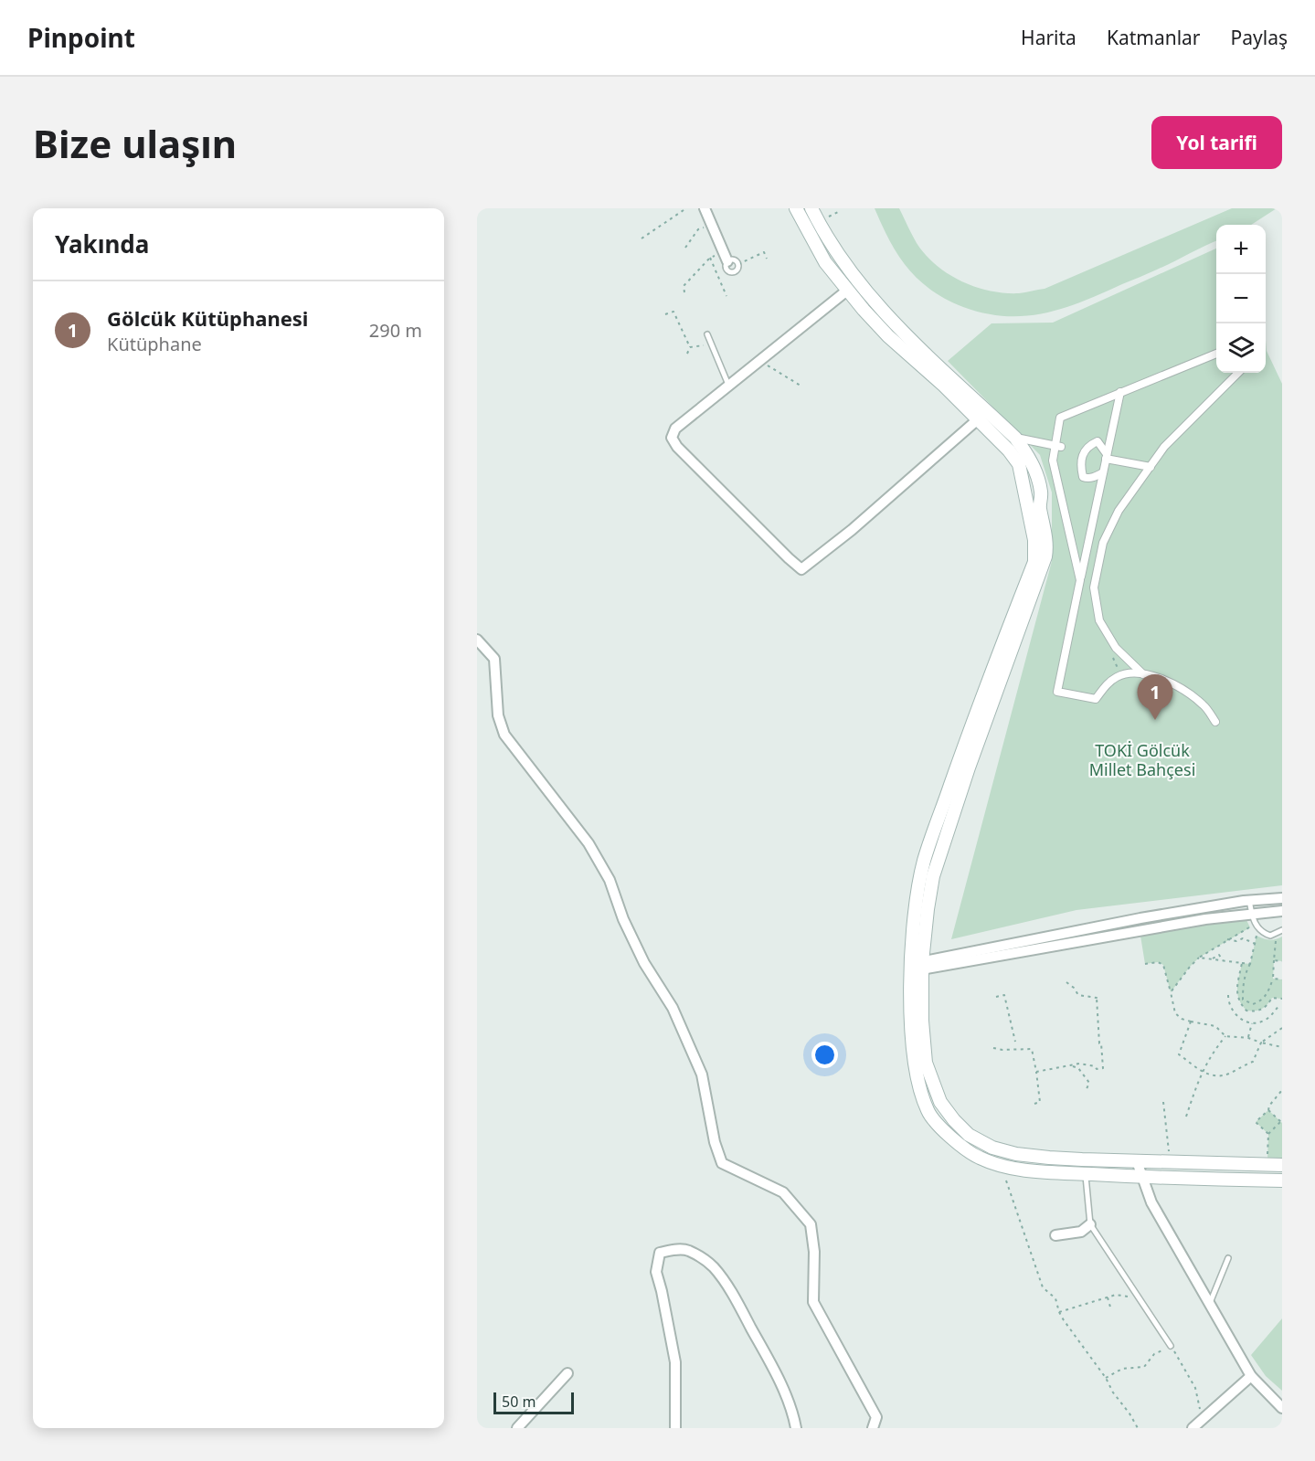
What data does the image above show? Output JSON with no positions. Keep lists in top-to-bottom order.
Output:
{
  "parks": ["TOKİ Gölcük Millet Bahçesi"],
  "scale_bar": "50 m",
  "page": {
    "header": "Pinpoint",
    "nav": ["Harita", "Katmanlar", "Paylaş"],
    "buttons": "Yol tarifi",
    "title": "Bize ulaşın",
    "heading": "Yakında",
    "map_buttons": ["+", "−"],
    "list": [
      {
        "mark": "1",
        "name": "Gölcük Kütüphanesi",
        "note": "Kütüphane",
        "value": "290 m"
      }
    ],
    "pins": "1",
    "scale": "50 m"
  }
}
